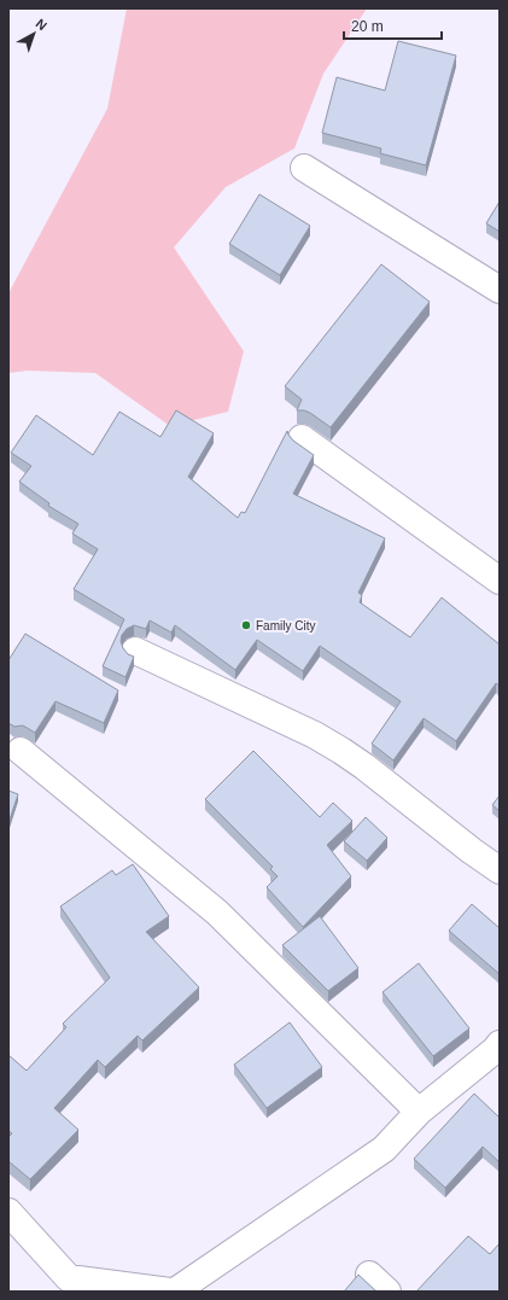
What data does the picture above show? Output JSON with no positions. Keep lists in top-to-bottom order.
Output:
{
  "places": ["Family City"],
  "scale_bar": "20 m",
  "north": "top right"
}
